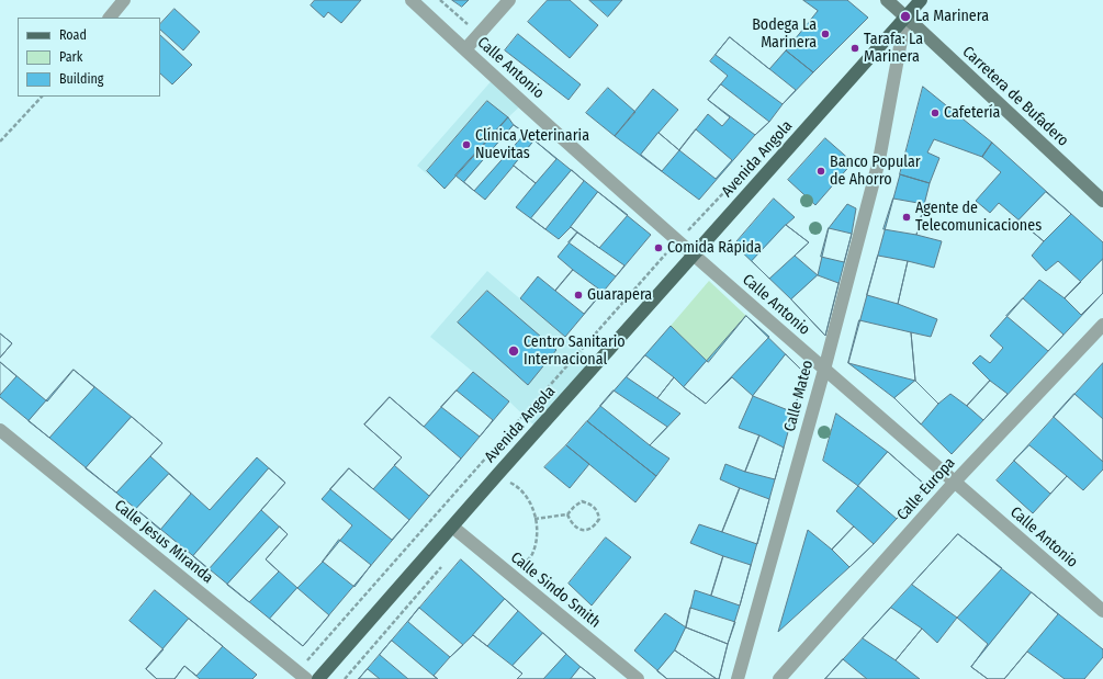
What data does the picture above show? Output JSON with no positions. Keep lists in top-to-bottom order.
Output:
{
  "streets": {
    "main road": ["Carretera de Bufadero", "Avenida Angola"],
    "street": [
      "Calle Antonio",
      "Calle Mateo",
      "Calle Europa",
      "Calle Jesus Miranda",
      "Calle Sindo Smith"
    ]
  },
  "crossings": [
    ["Calle Antonio", "Avenida Angola"],
    ["Calle Antonio", "Calle Mateo"],
    ["Calle Antonio", "Calle Europa"],
    ["Carretera de Bufadero", "Avenida Angola"],
    ["Carretera de Bufadero", "Calle Mateo"],
    ["Avenida Angola", "Calle Mateo"],
    ["Avenida Angola", "Calle Sindo Smith"]
  ],
  "places": [
    "La Marinera",
    "Bodega La Marinera",
    "Tarafa: La Marinera",
    "Cafetería",
    "Clínica Veterinaria Nuevitas",
    "Banco Popular de Ahorro",
    "Agente de Telecomunicaciones",
    "Comida Rápida",
    "Guarapera",
    "Centro Sanitario Internacional"
  ],
  "legend": ["Road", "Park", "Building"]
}
